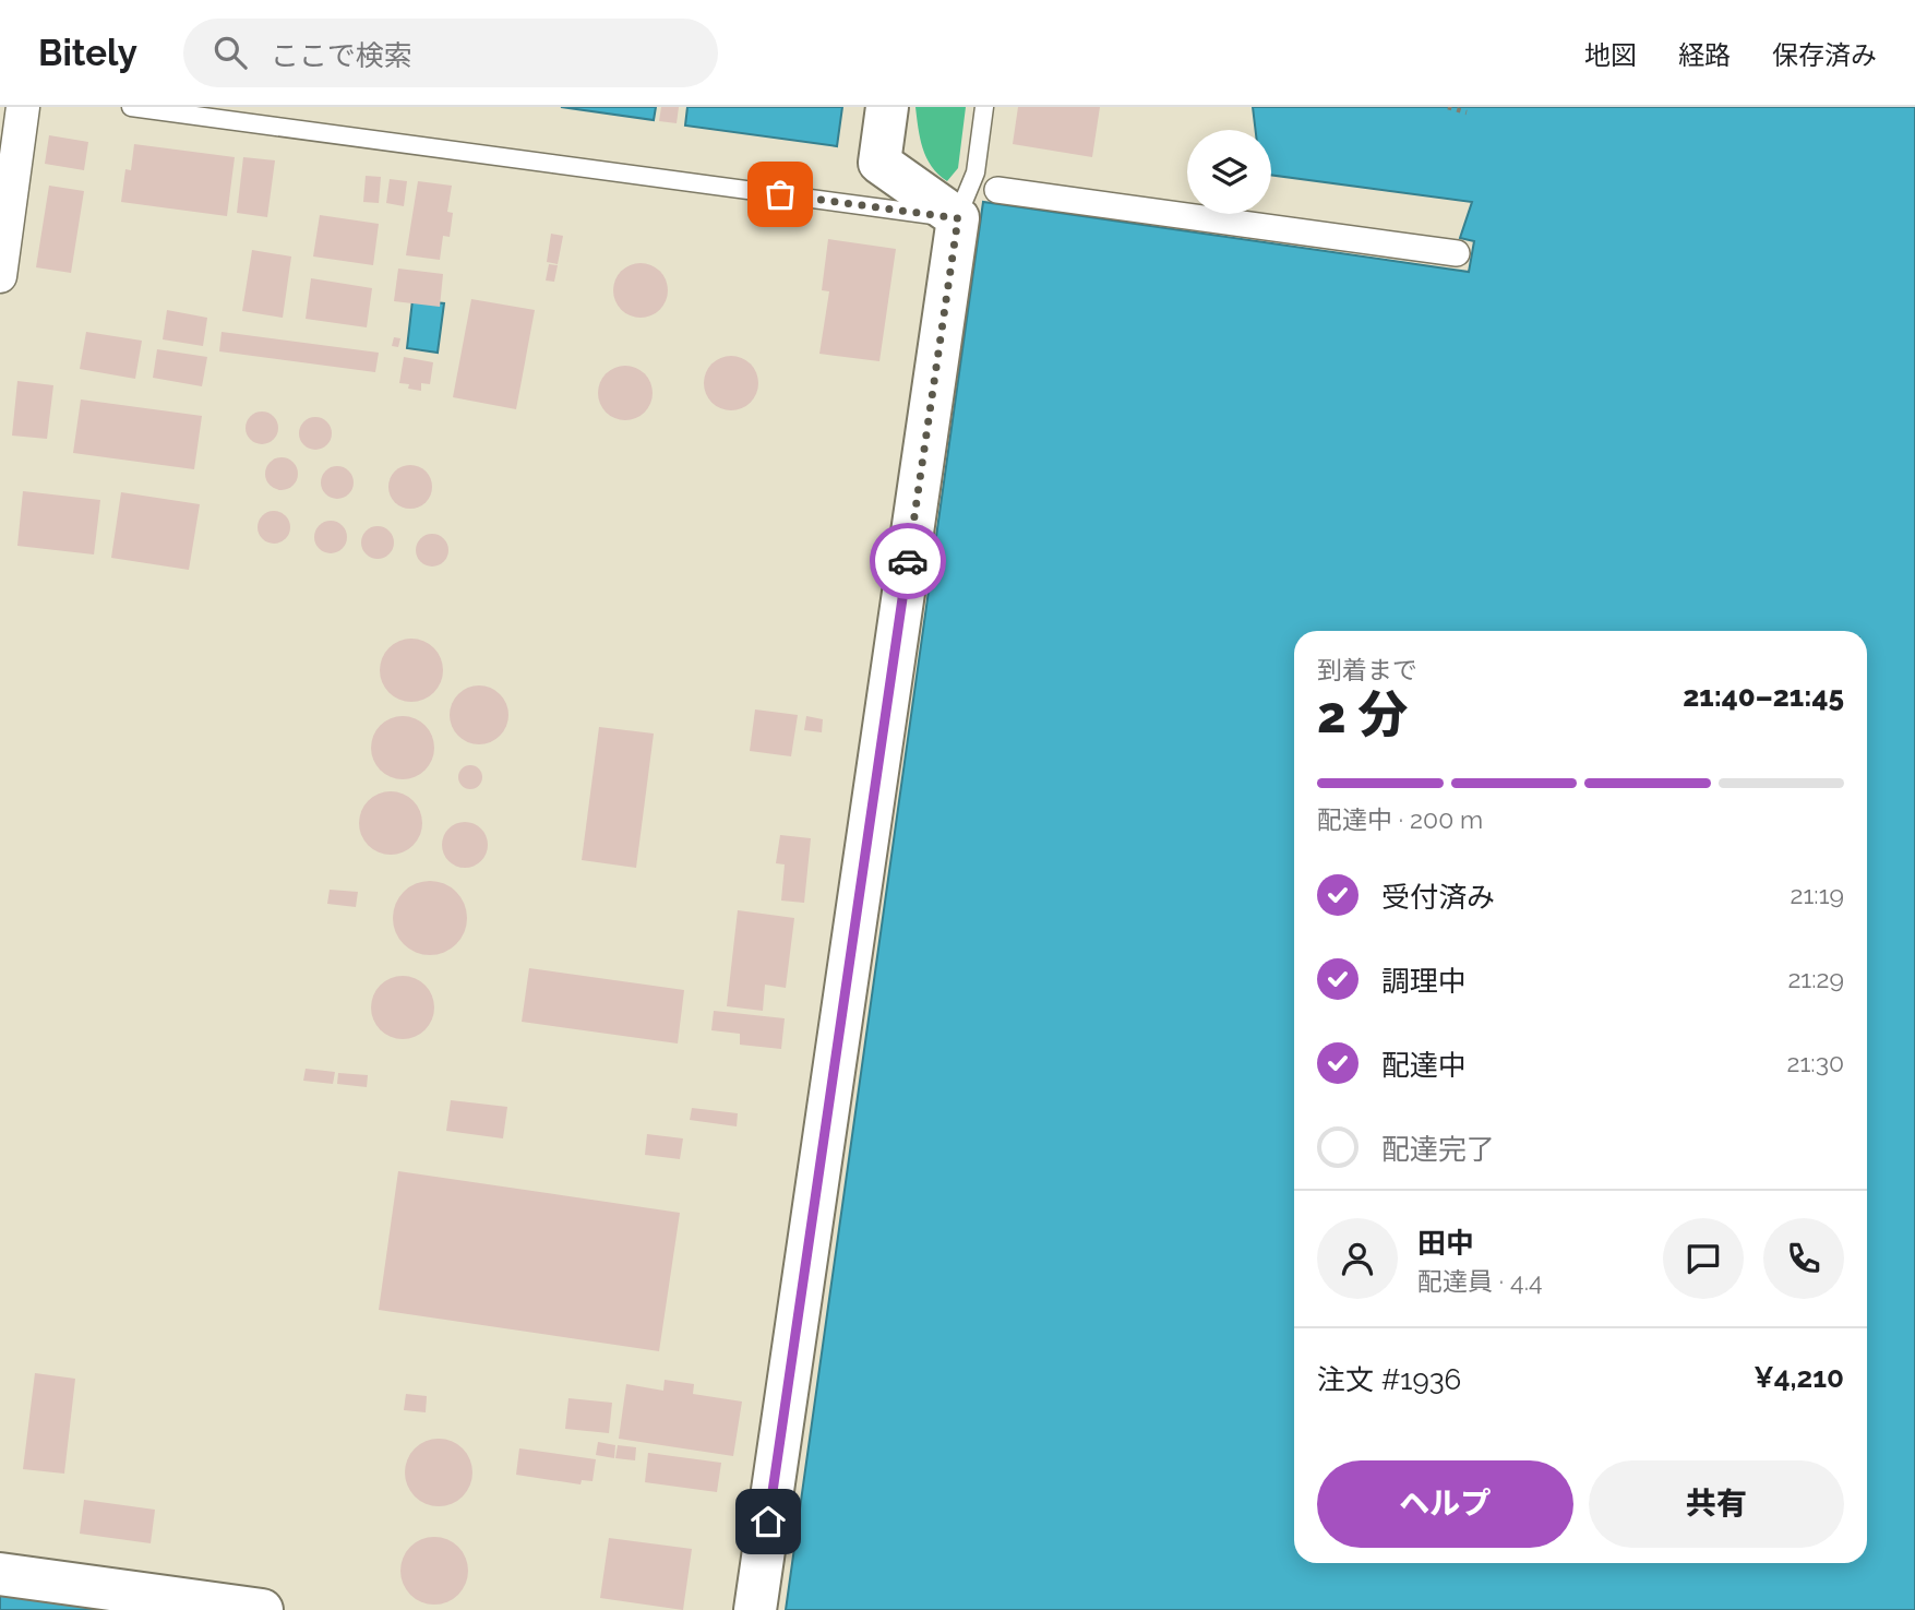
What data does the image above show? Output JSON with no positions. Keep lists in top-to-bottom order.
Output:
{
  "page": {
    "header": "Bitely",
    "search": "ここで検索",
    "nav": ["地図", "経路", "保存済み"],
    "heading": ["2 分", "到着まで", "21:40–21:45"],
    "panel": [
      "田中",
      "配達員 · 4.4",
      "注文 #1936",
      "¥4,210"
    ],
    "bar": "配達中 · 200 m",
    "list": [
      ["受付済み", "21:19"],
      ["調理中", "21:29"],
      ["配達中", "21:30"],
      "配達完了"
    ],
    "buttons": ["ヘルプ", "共有"]
  }
}
